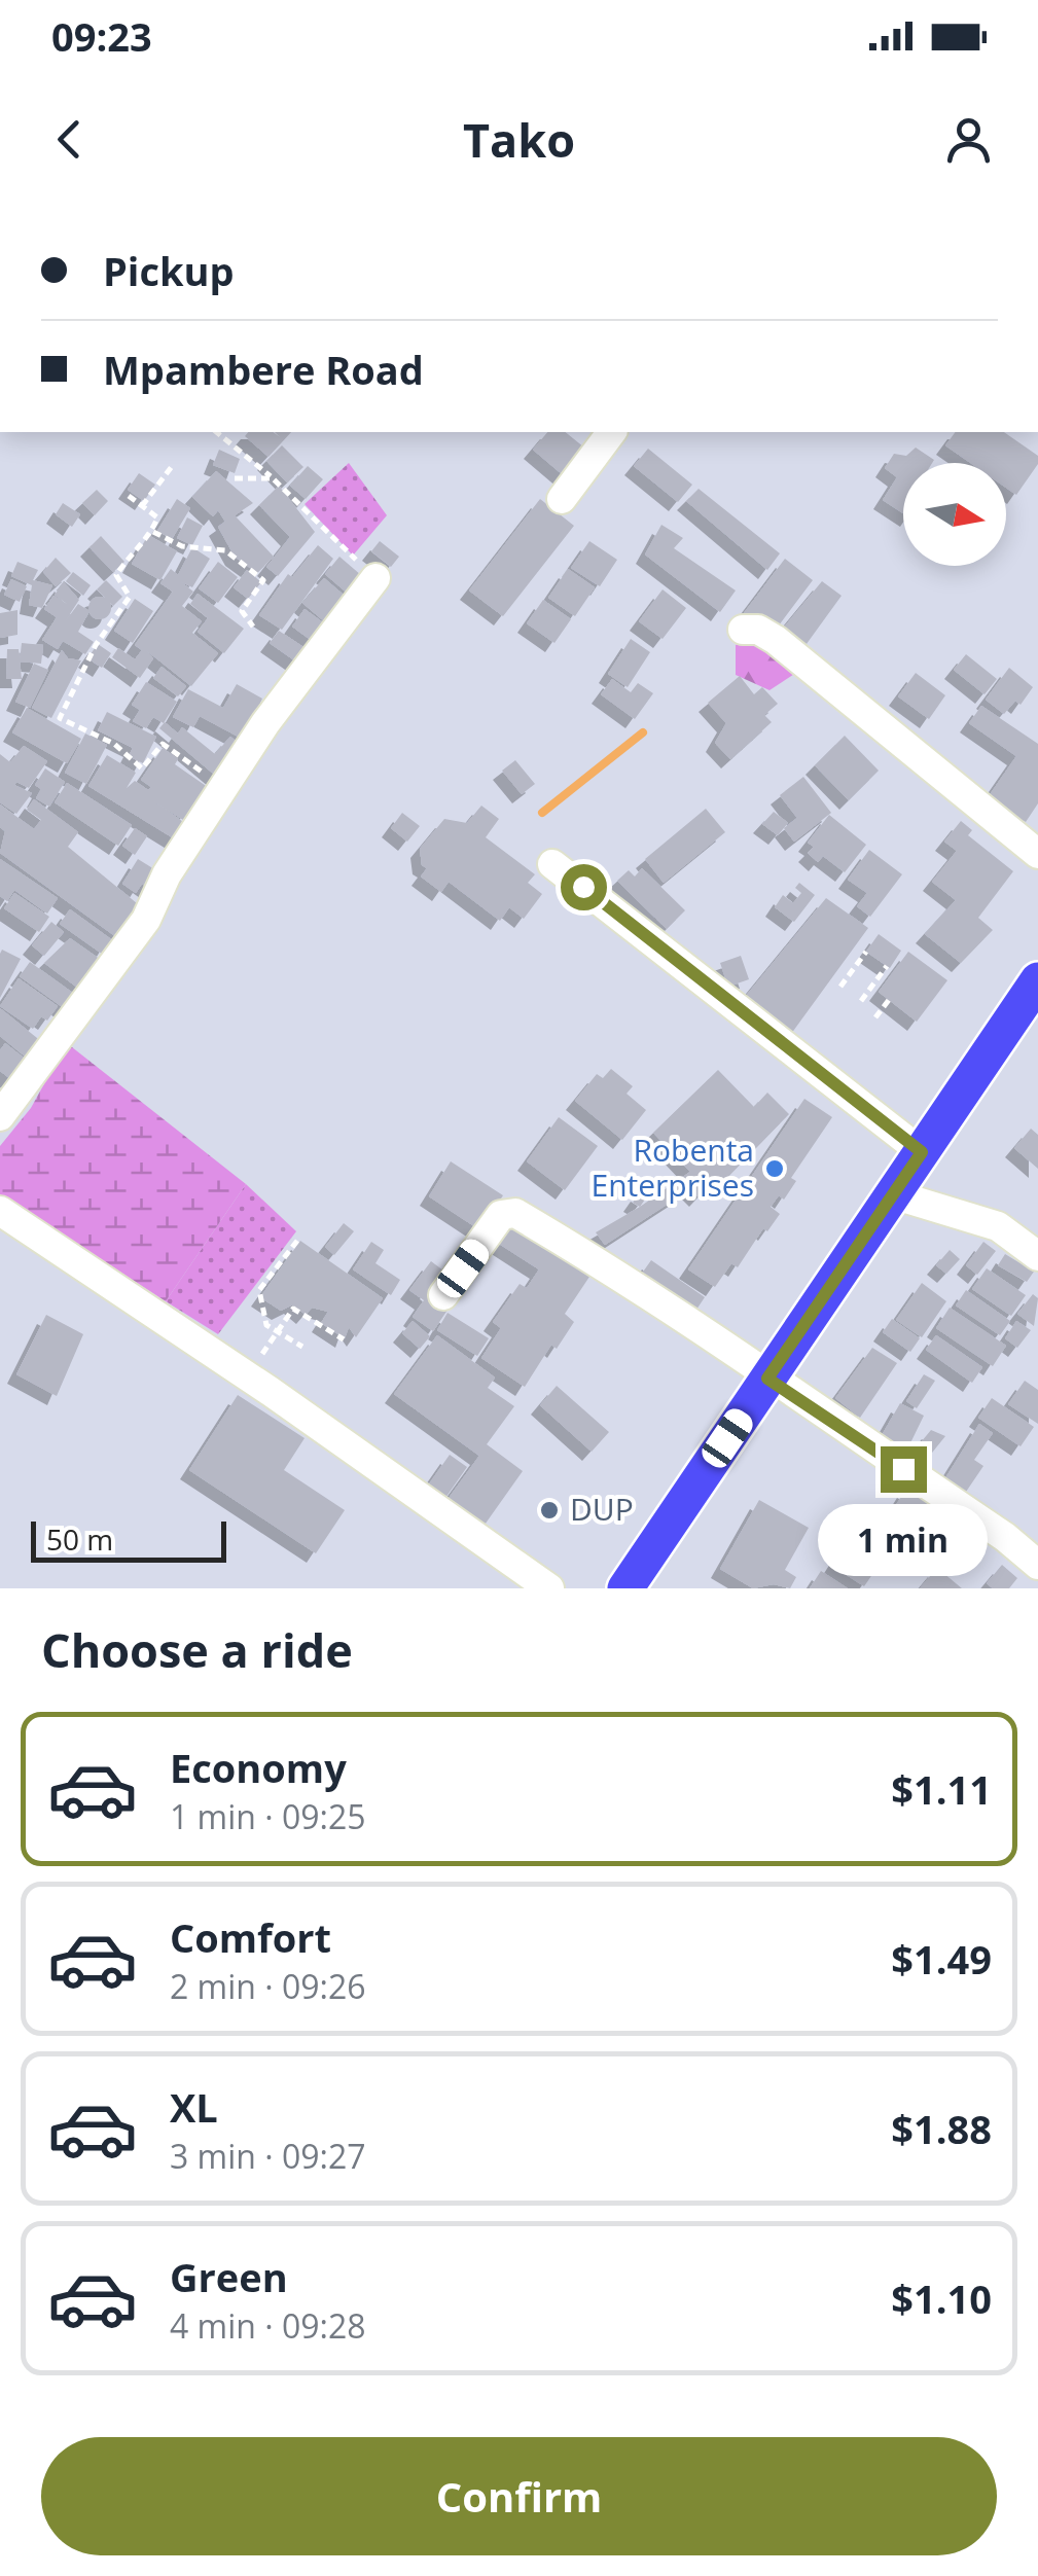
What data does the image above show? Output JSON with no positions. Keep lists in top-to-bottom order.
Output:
{
  "places": ["Robenta Enterprises", "DUP"],
  "scale_bar": "50 m",
  "north": "right",
  "page": {
    "status": "09:23",
    "header": "Tako",
    "banner": ["Pickup", "Mpambere Road"],
    "bubble": "1 min",
    "scale": "50 m",
    "heading": "Choose a ride",
    "list": [
      {
        "name": "Economy",
        "note": "1 min · 09:25",
        "value": "$1.11"
      },
      {
        "name": "Comfort",
        "note": "2 min · 09:26",
        "value": "$1.49"
      },
      {
        "name": "XL",
        "note": "3 min · 09:27",
        "value": "$1.88"
      },
      {
        "name": "Green",
        "note": "4 min · 09:28",
        "value": "$1.10"
      }
    ],
    "buttons": "Confirm"
  }
}
